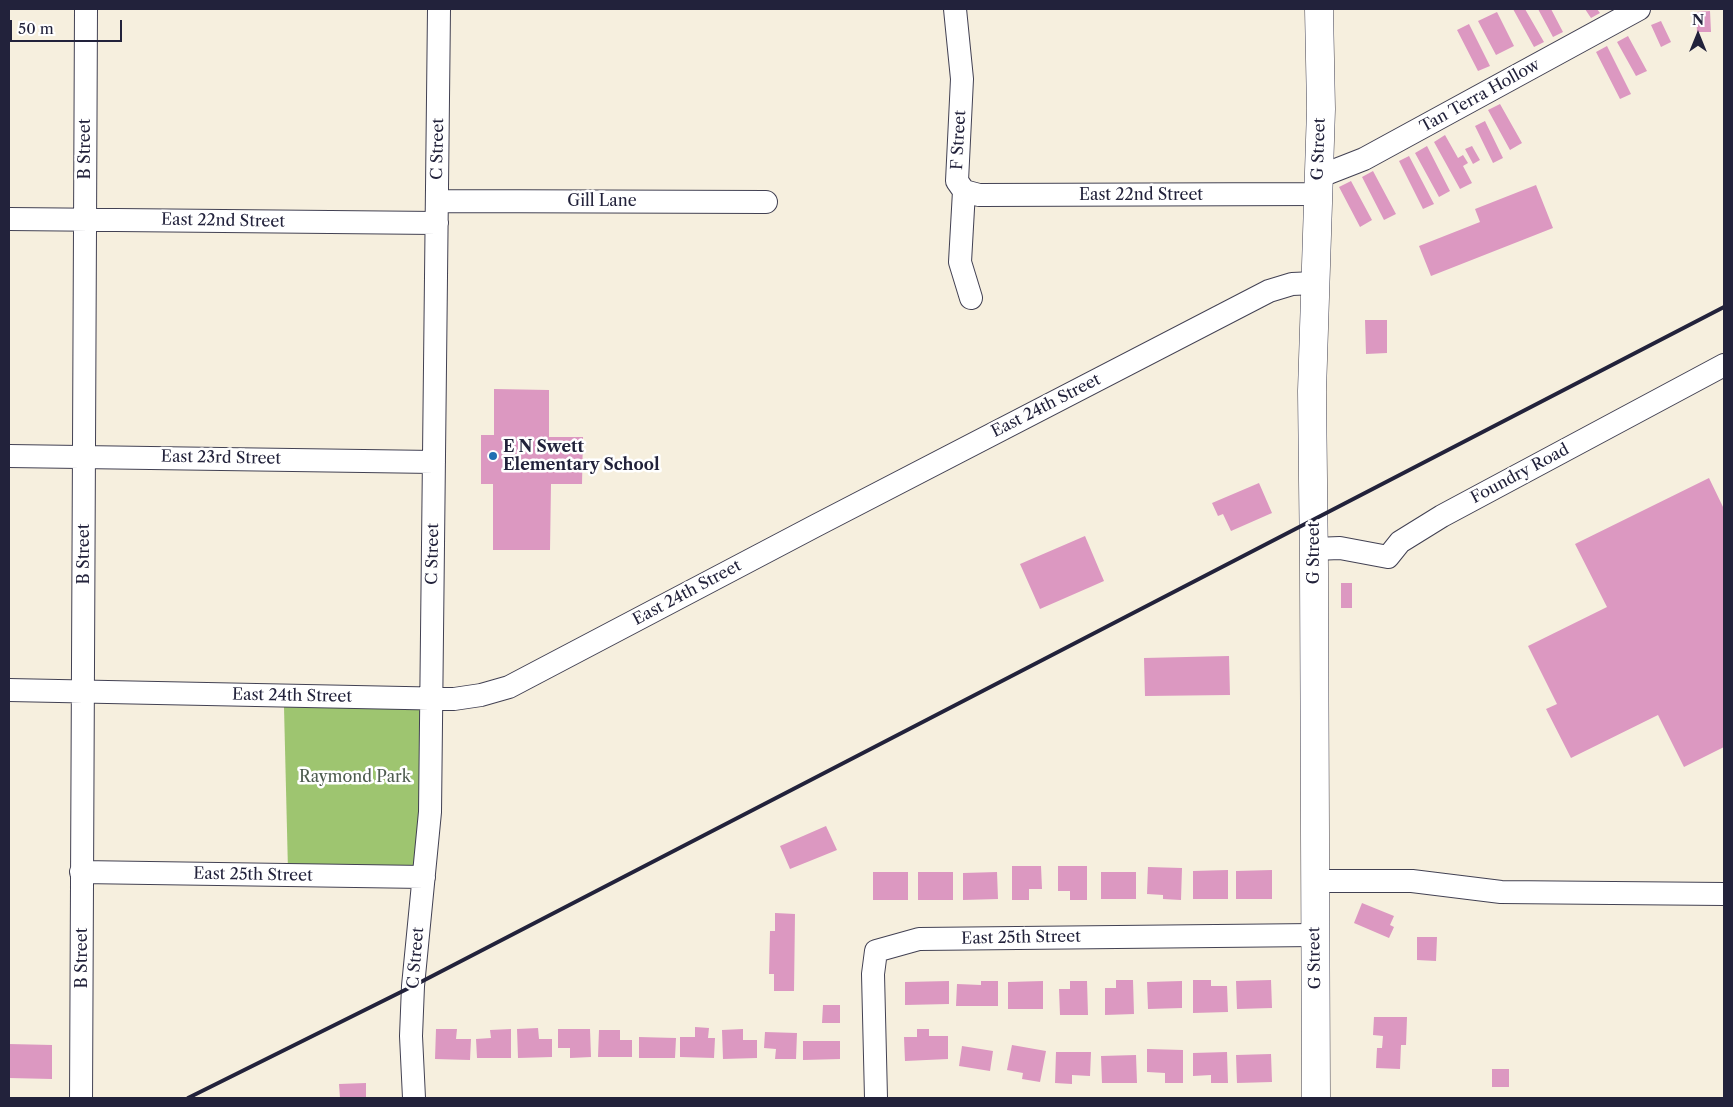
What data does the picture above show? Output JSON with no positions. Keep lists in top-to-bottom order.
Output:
{
  "streets": {
    "main road": ["G Street"],
    "street": [
      "Tan Terra Hollow",
      "F Street",
      "B Street",
      "C Street",
      "East 22nd Street",
      "Gill Lane",
      "East 24th Street",
      "East 23rd Street",
      "Foundry Road",
      "East 25th Street"
    ]
  },
  "crossings": [
    ["Tan Terra Hollow", "G Street"],
    ["Tan Terra Hollow", "East 22nd Street"],
    ["F Street", "East 22nd Street"],
    ["B Street", "East 22nd Street"],
    ["B Street", "East 24th Street"],
    ["B Street", "East 23rd Street"],
    ["B Street", "East 25th Street"],
    ["C Street", "East 22nd Street"],
    ["C Street", "Gill Lane"],
    ["C Street", "East 24th Street"],
    ["C Street", "East 23rd Street"],
    ["C Street", "East 25th Street"],
    ["G Street", "East 22nd Street"],
    ["G Street", "East 24th Street"],
    ["G Street", "Foundry Road"],
    ["G Street", "East 25th Street"],
    ["East 22nd Street", "Gill Lane"]
  ],
  "parks": ["Raymond Park"],
  "places": ["E N Swett Elementary School"],
  "scale_bar": "50 m",
  "north": "top"
}
